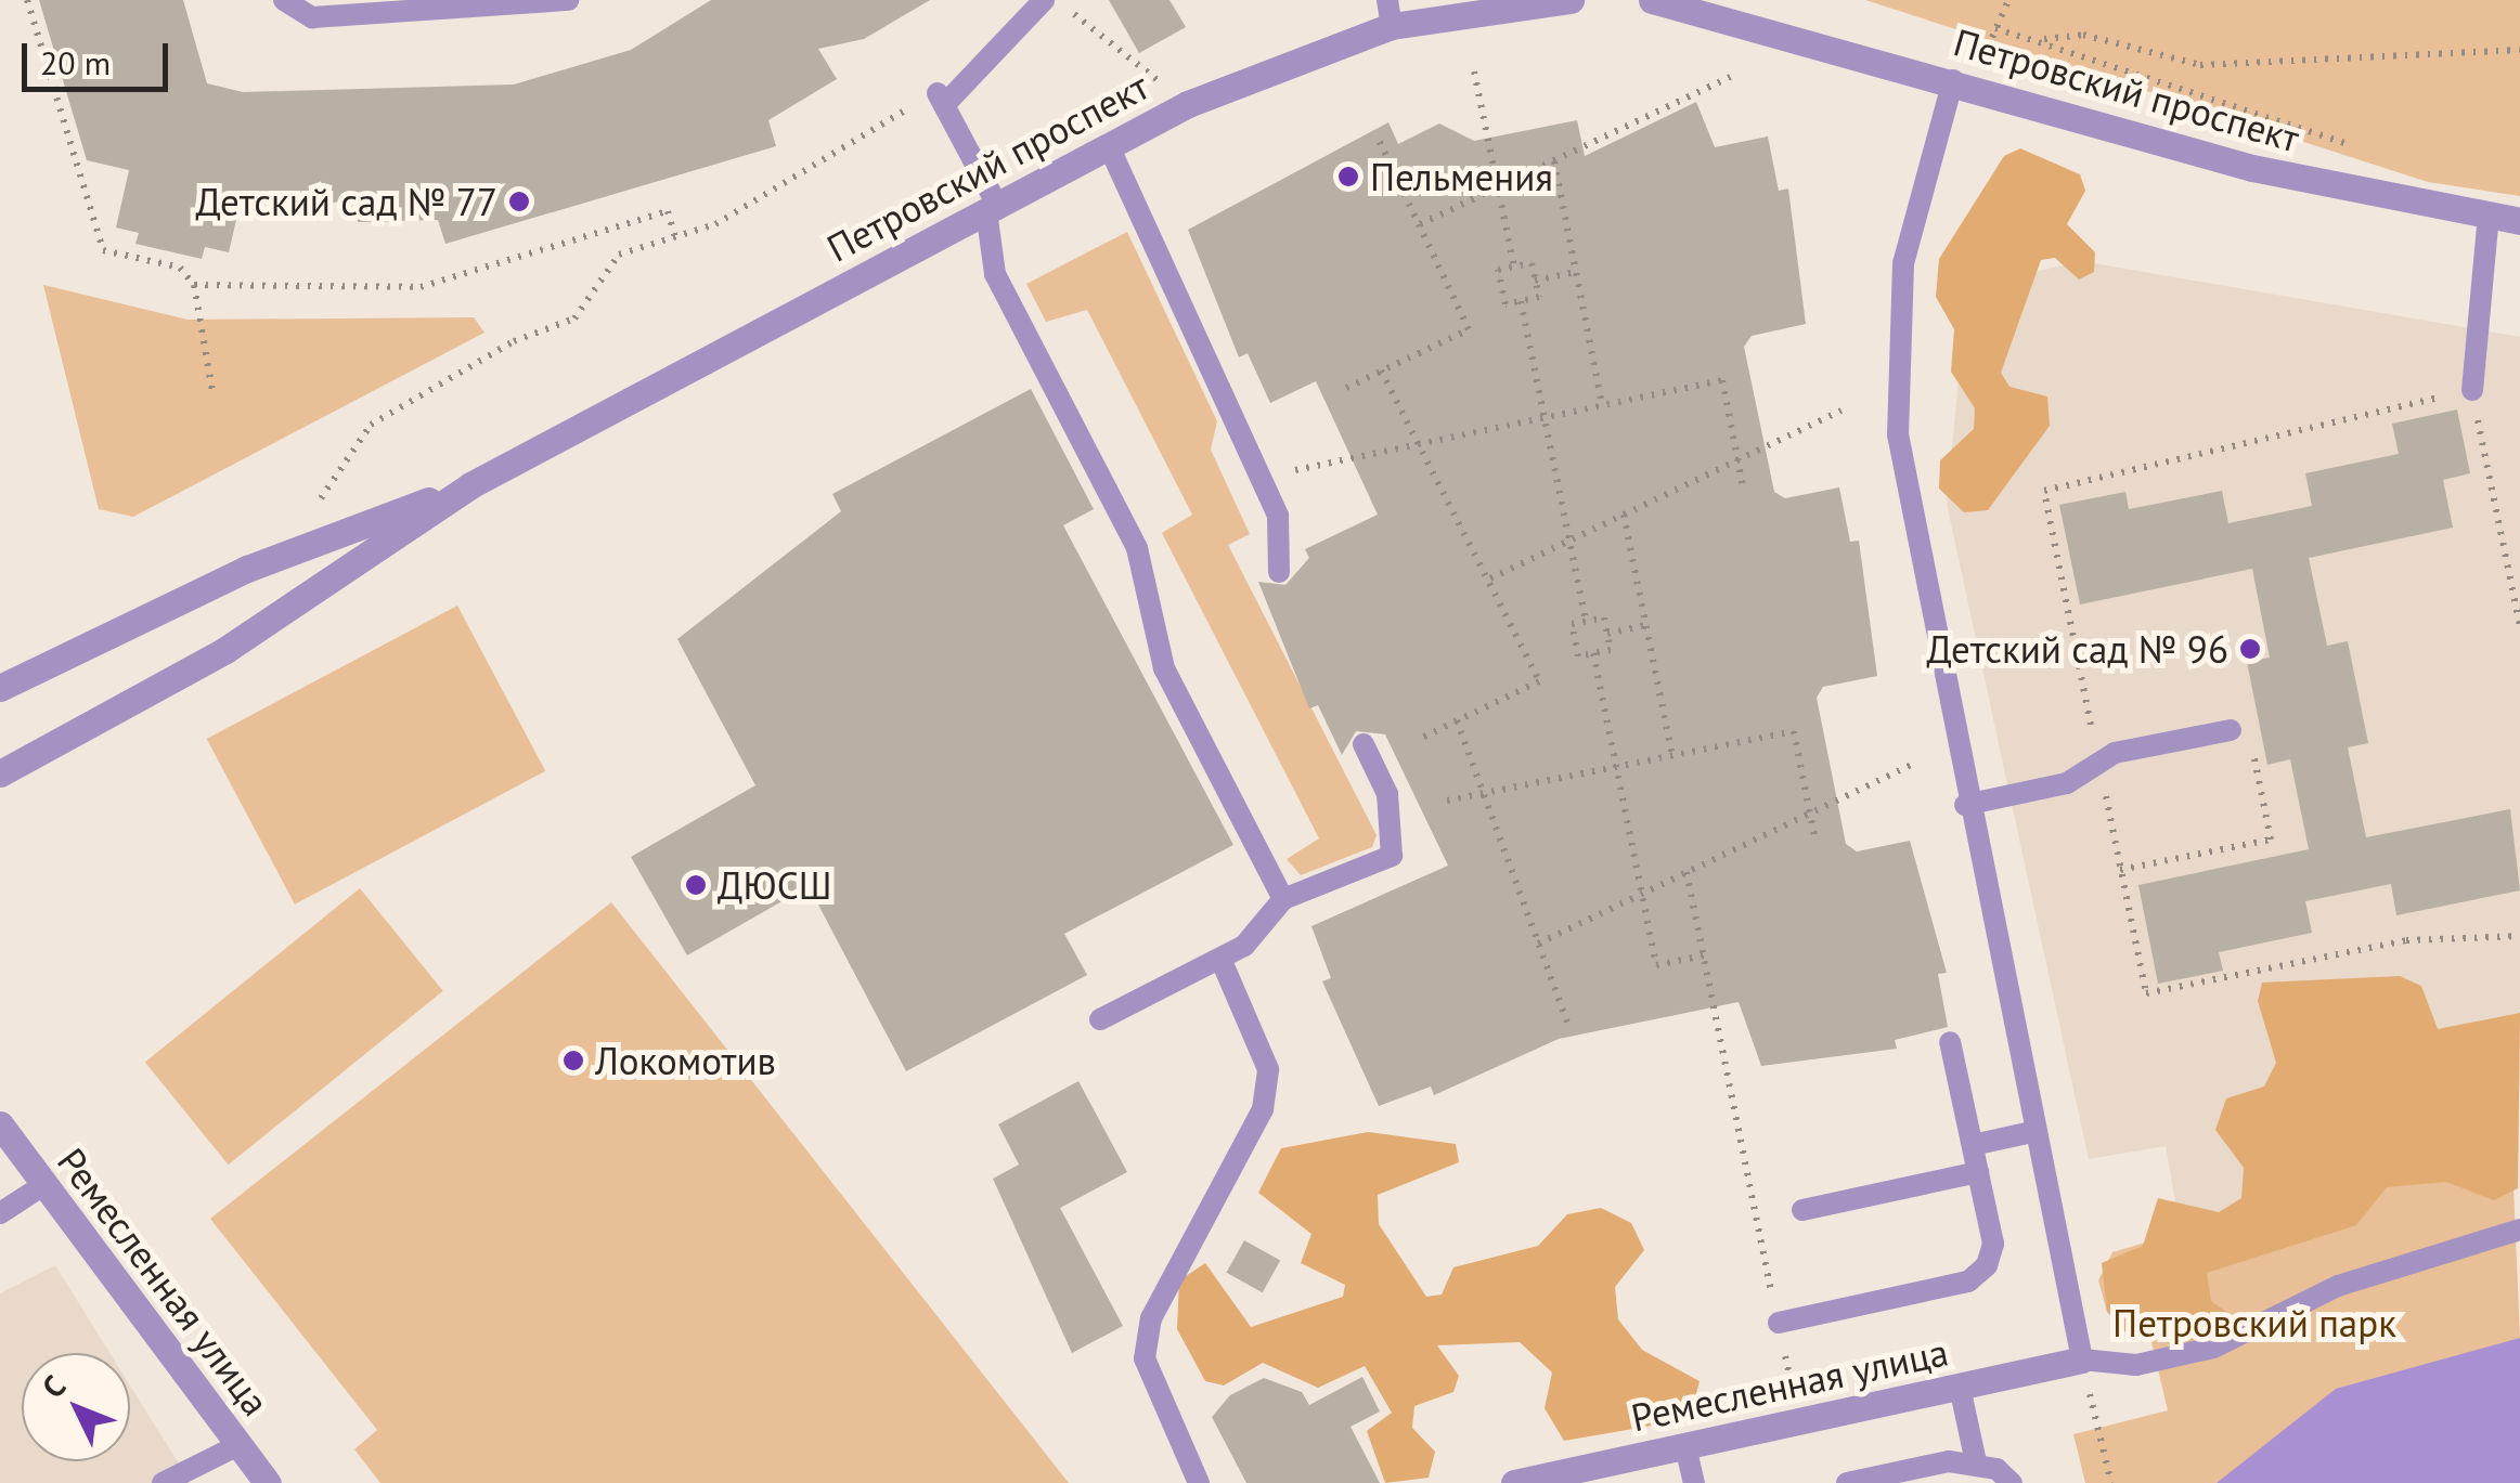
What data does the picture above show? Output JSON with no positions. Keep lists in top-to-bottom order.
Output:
{
  "streets": {
    "street": ["Петровский проспект", "Ремесленная улица"]
  },
  "parks": ["Петровский парк"],
  "places": [
    "Пельмения",
    "Детский сад № 77",
    "Детский сад № 96",
    "ДЮСШ",
    "Локомотив"
  ],
  "scale_bar": "20 m",
  "north": "top left"
}
